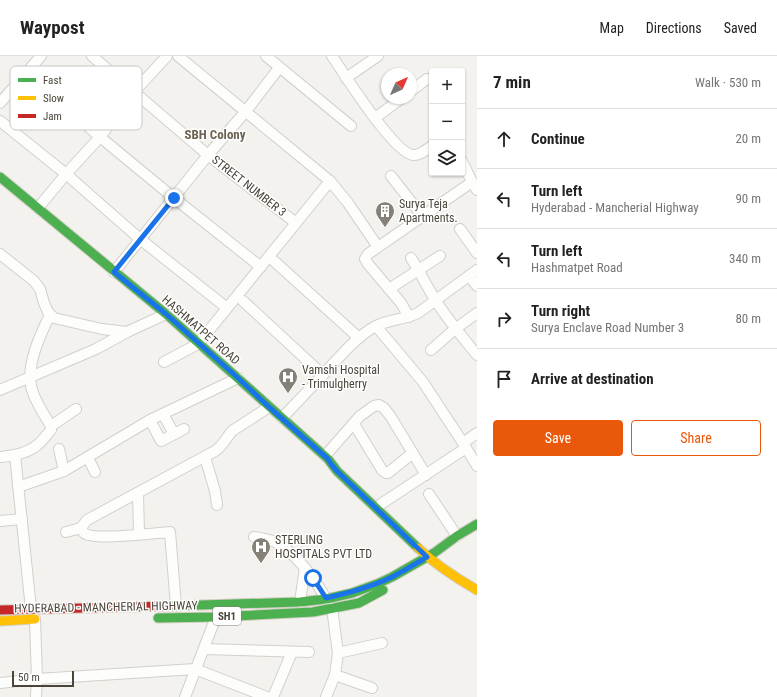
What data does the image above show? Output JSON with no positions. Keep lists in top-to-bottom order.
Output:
{
  "streets": {
    "main road": ["HASHMATPET ROAD", "HYDERABAD - MANCHERIAL HIGHWAY", "SH1"],
    "street": ["STREET NUMBER 3"]
  },
  "crossings": [
    ["HASHMATPET ROAD", "HYDERABAD - MANCHERIAL HIGHWAY"],
    ["HASHMATPET ROAD", "SH1"],
    ["HYDERABAD - MANCHERIAL HIGHWAY", "SH1"]
  ],
  "districts": ["SBH Colony"],
  "places": {
    "building": ["Surya Teja Apartments."],
    "hospital": ["Vamshi Hospital - Trimulgherry", "STERLING HOSPITALS PVT LTD"]
  },
  "legend": ["Fast", "Slow", "Jam"],
  "scale_bar": "50 m",
  "north": "top right",
  "page": {
    "header": "Waypost",
    "nav": ["Map", "Directions", "Saved"],
    "heading": ["7 min", "Walk · 530 m"],
    "map_buttons": ["+", "−"],
    "list": [
      ["Continue", "20 m"],
      ["Turn left", "Hyderabad - Mancherial Highway", "90 m"],
      ["Turn left", "Hashmatpet Road", "340 m"],
      ["Turn right", "Surya Enclave Road Number 3", "80 m"],
      "Arrive at destination"
    ],
    "buttons": ["Save", "Share"],
    "scale": "50 m"
  }
}
